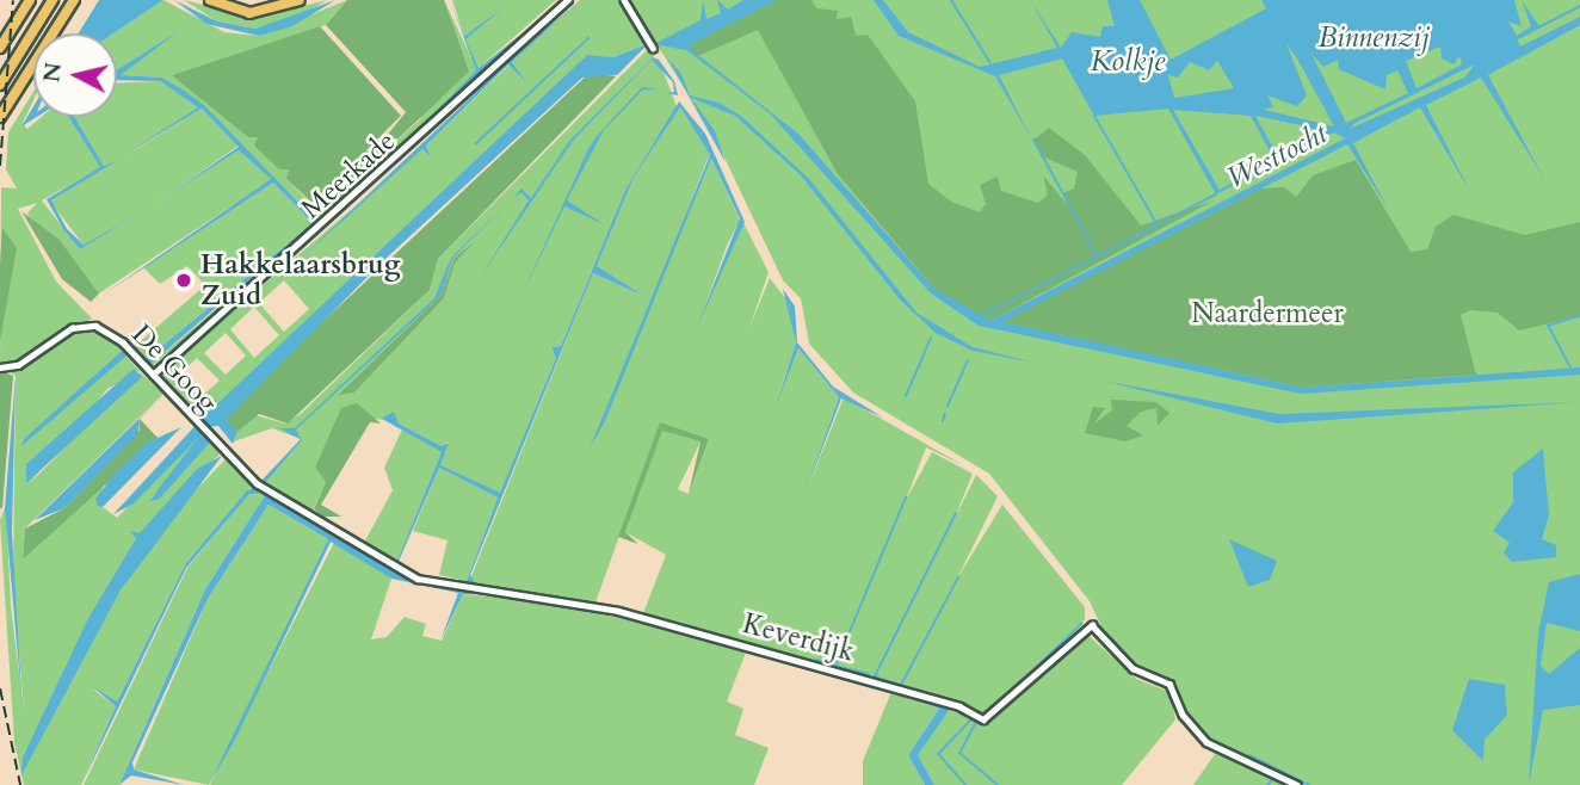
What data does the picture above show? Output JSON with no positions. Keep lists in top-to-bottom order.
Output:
{
  "streets": {
    "street": ["Meerkade", "De Goog", "Keverdijk"]
  },
  "crossings": [
    ["Meerkade", "De Goog"],
    ["De Goog", "Keverdijk"]
  ],
  "water": ["Binnenzij", "Kolkje", "Westtocht"],
  "parks": ["Naardermeer"],
  "places": ["Hakkelaarsbrug Zuid"],
  "north": "left"
}
